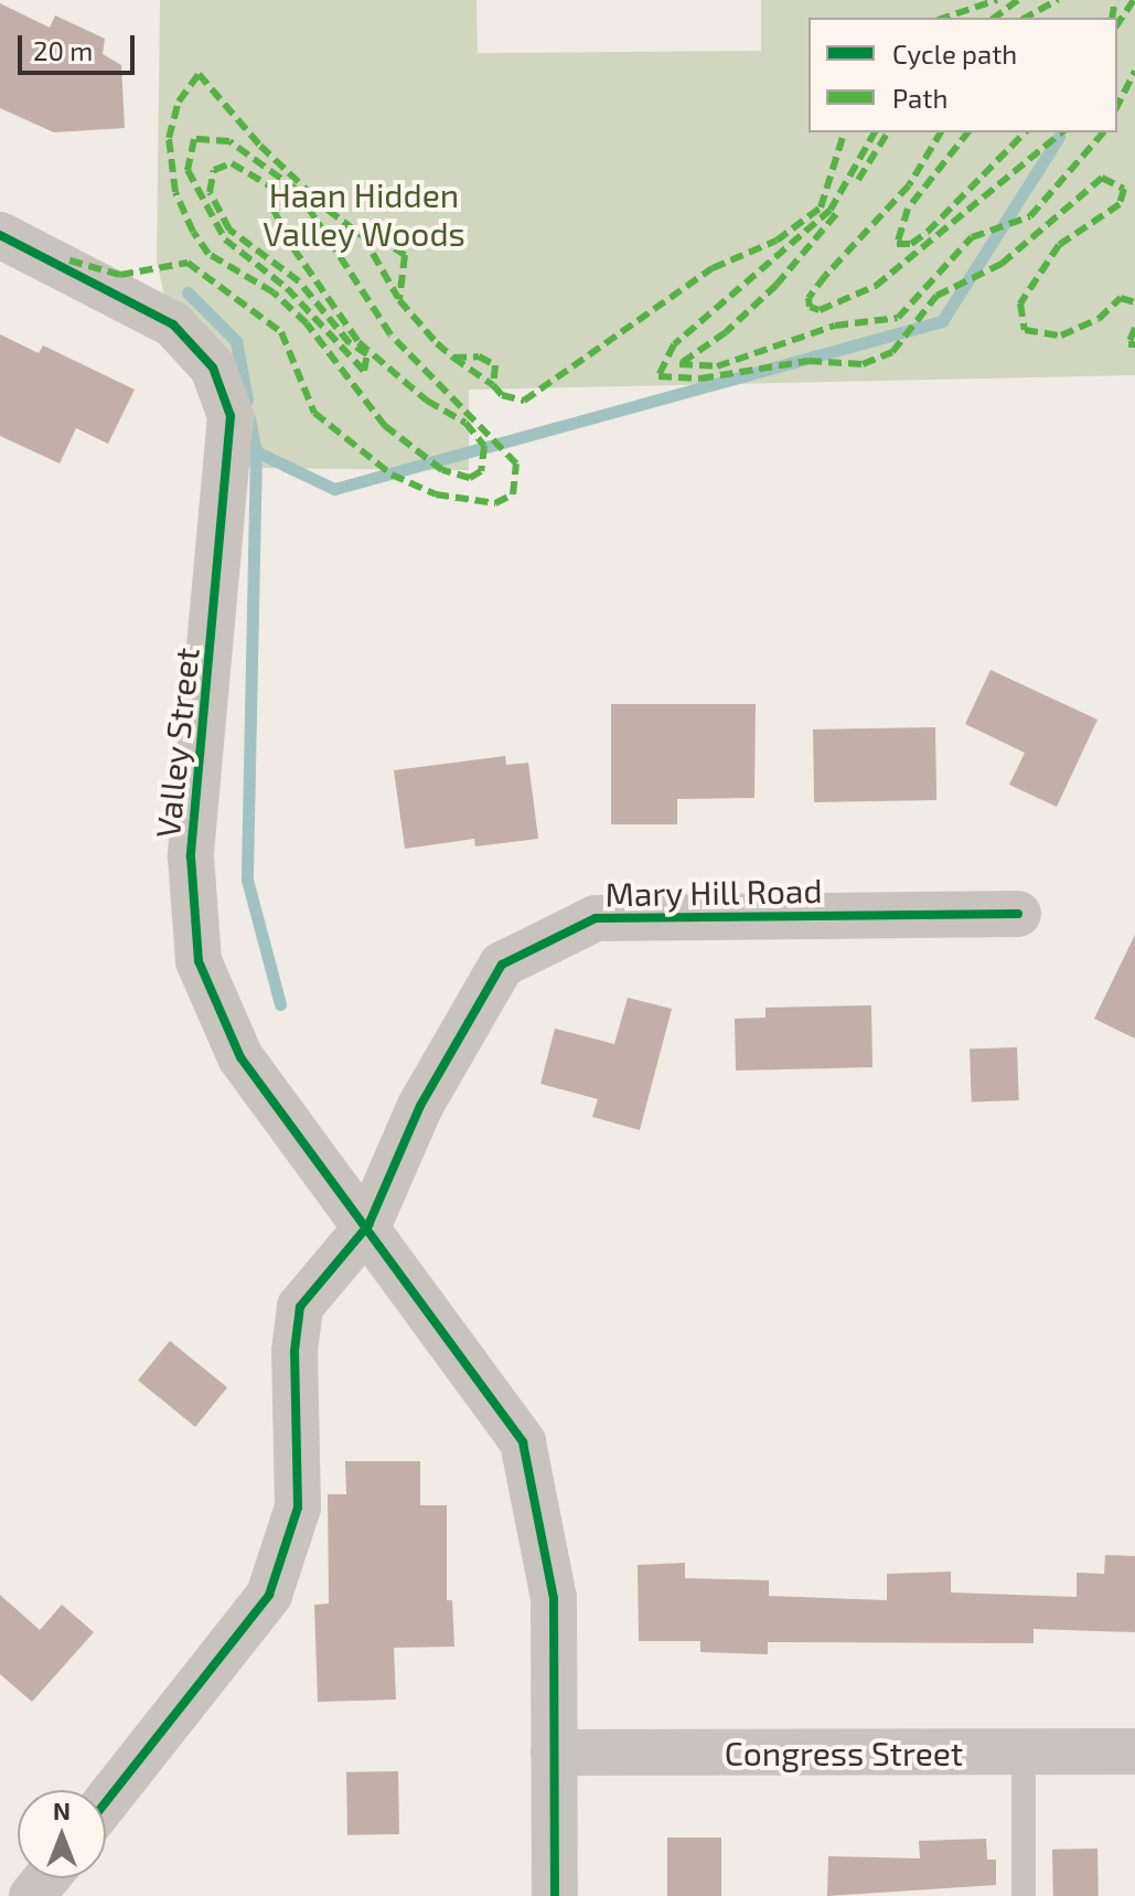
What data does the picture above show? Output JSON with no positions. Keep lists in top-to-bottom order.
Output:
{
  "streets": {
    "street": ["Valley Street", "Mary Hill Road", "Congress Street"]
  },
  "crossings": [
    ["Valley Street", "Mary Hill Road"],
    ["Valley Street", "Congress Street"]
  ],
  "parks": ["Haan Hidden Valley Woods"],
  "legend": ["Cycle path", "Path"],
  "scale_bar": "20 m",
  "north": "top"
}
